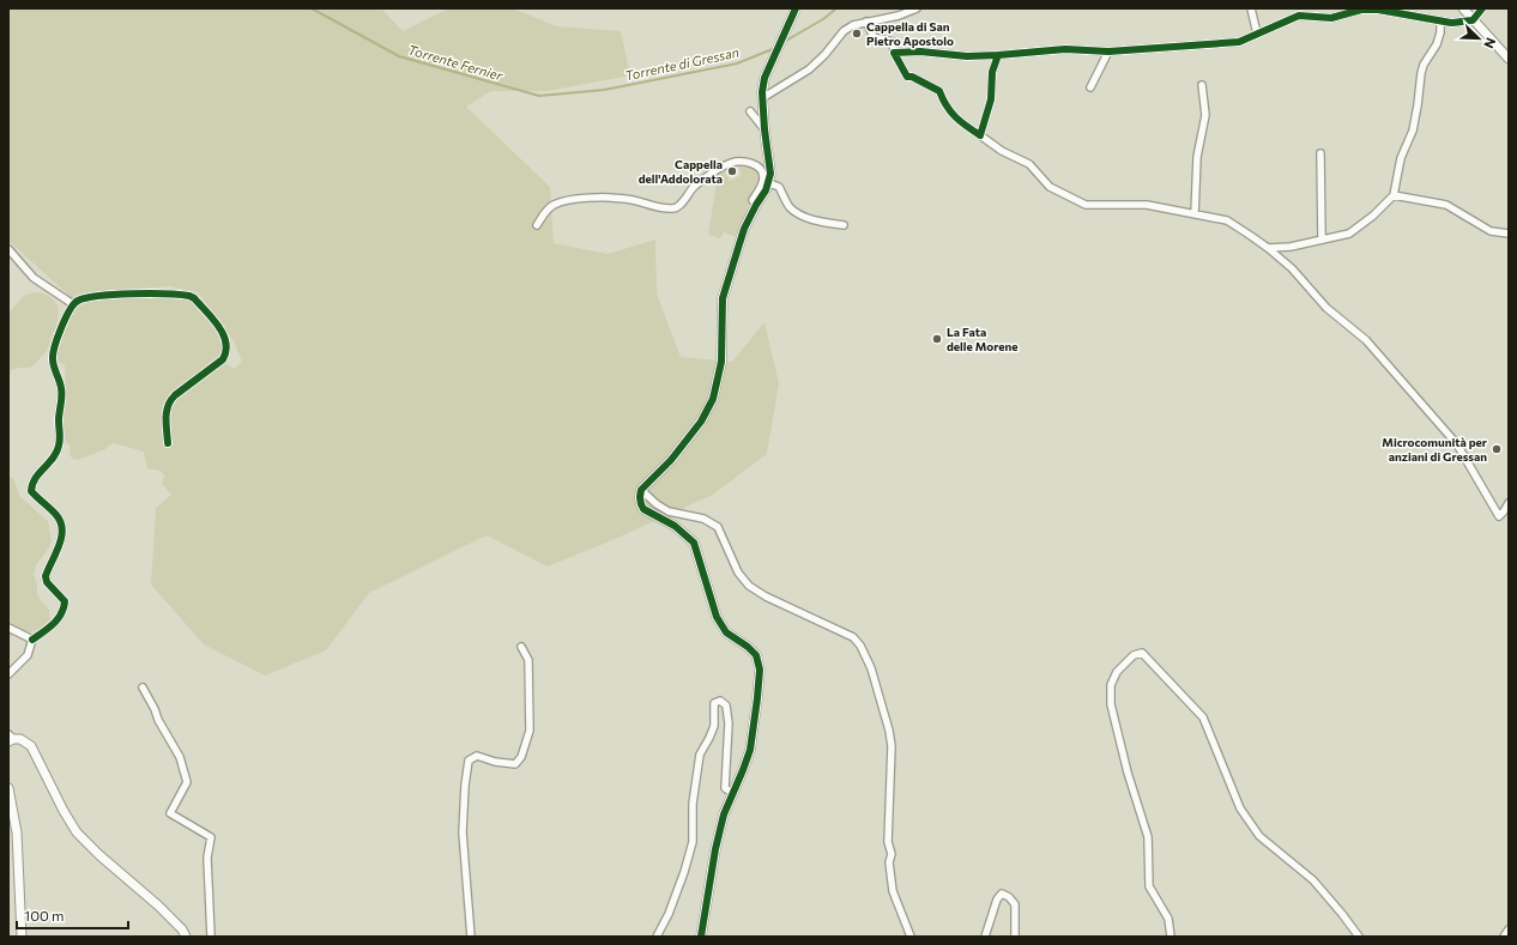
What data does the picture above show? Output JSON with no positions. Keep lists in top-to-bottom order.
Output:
{
  "water": ["Torrente Fernier", "Torrente di Gressan"],
  "places": [
    "Cappella di San Pietro Apostolo",
    "Cappella dell'Addolorata",
    "La Fata delle Morene",
    "Microcomunità per anziani di Gressan"
  ],
  "scale_bar": "100 m",
  "north": "bottom right"
}
